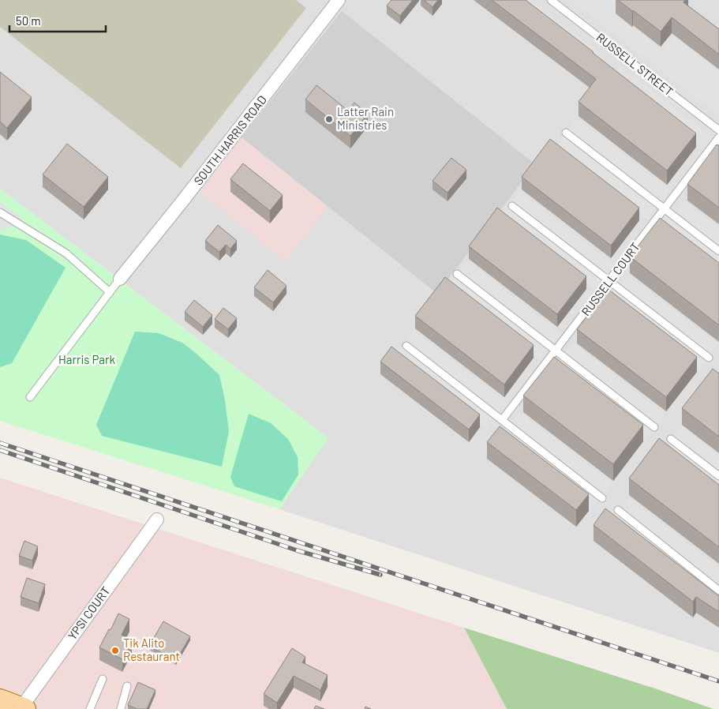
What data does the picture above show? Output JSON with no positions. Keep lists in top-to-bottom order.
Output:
{
  "streets": {
    "street": ["SOUTH HARRIS ROAD", "YPSI COURT"],
    "lane": ["RUSSELL STREET", "RUSSELL COURT"]
  },
  "parks": ["Harris Park"],
  "places": ["Latter Rain Ministries", "Tik Alito Restaurant"],
  "scale_bar": "50 m"
}
